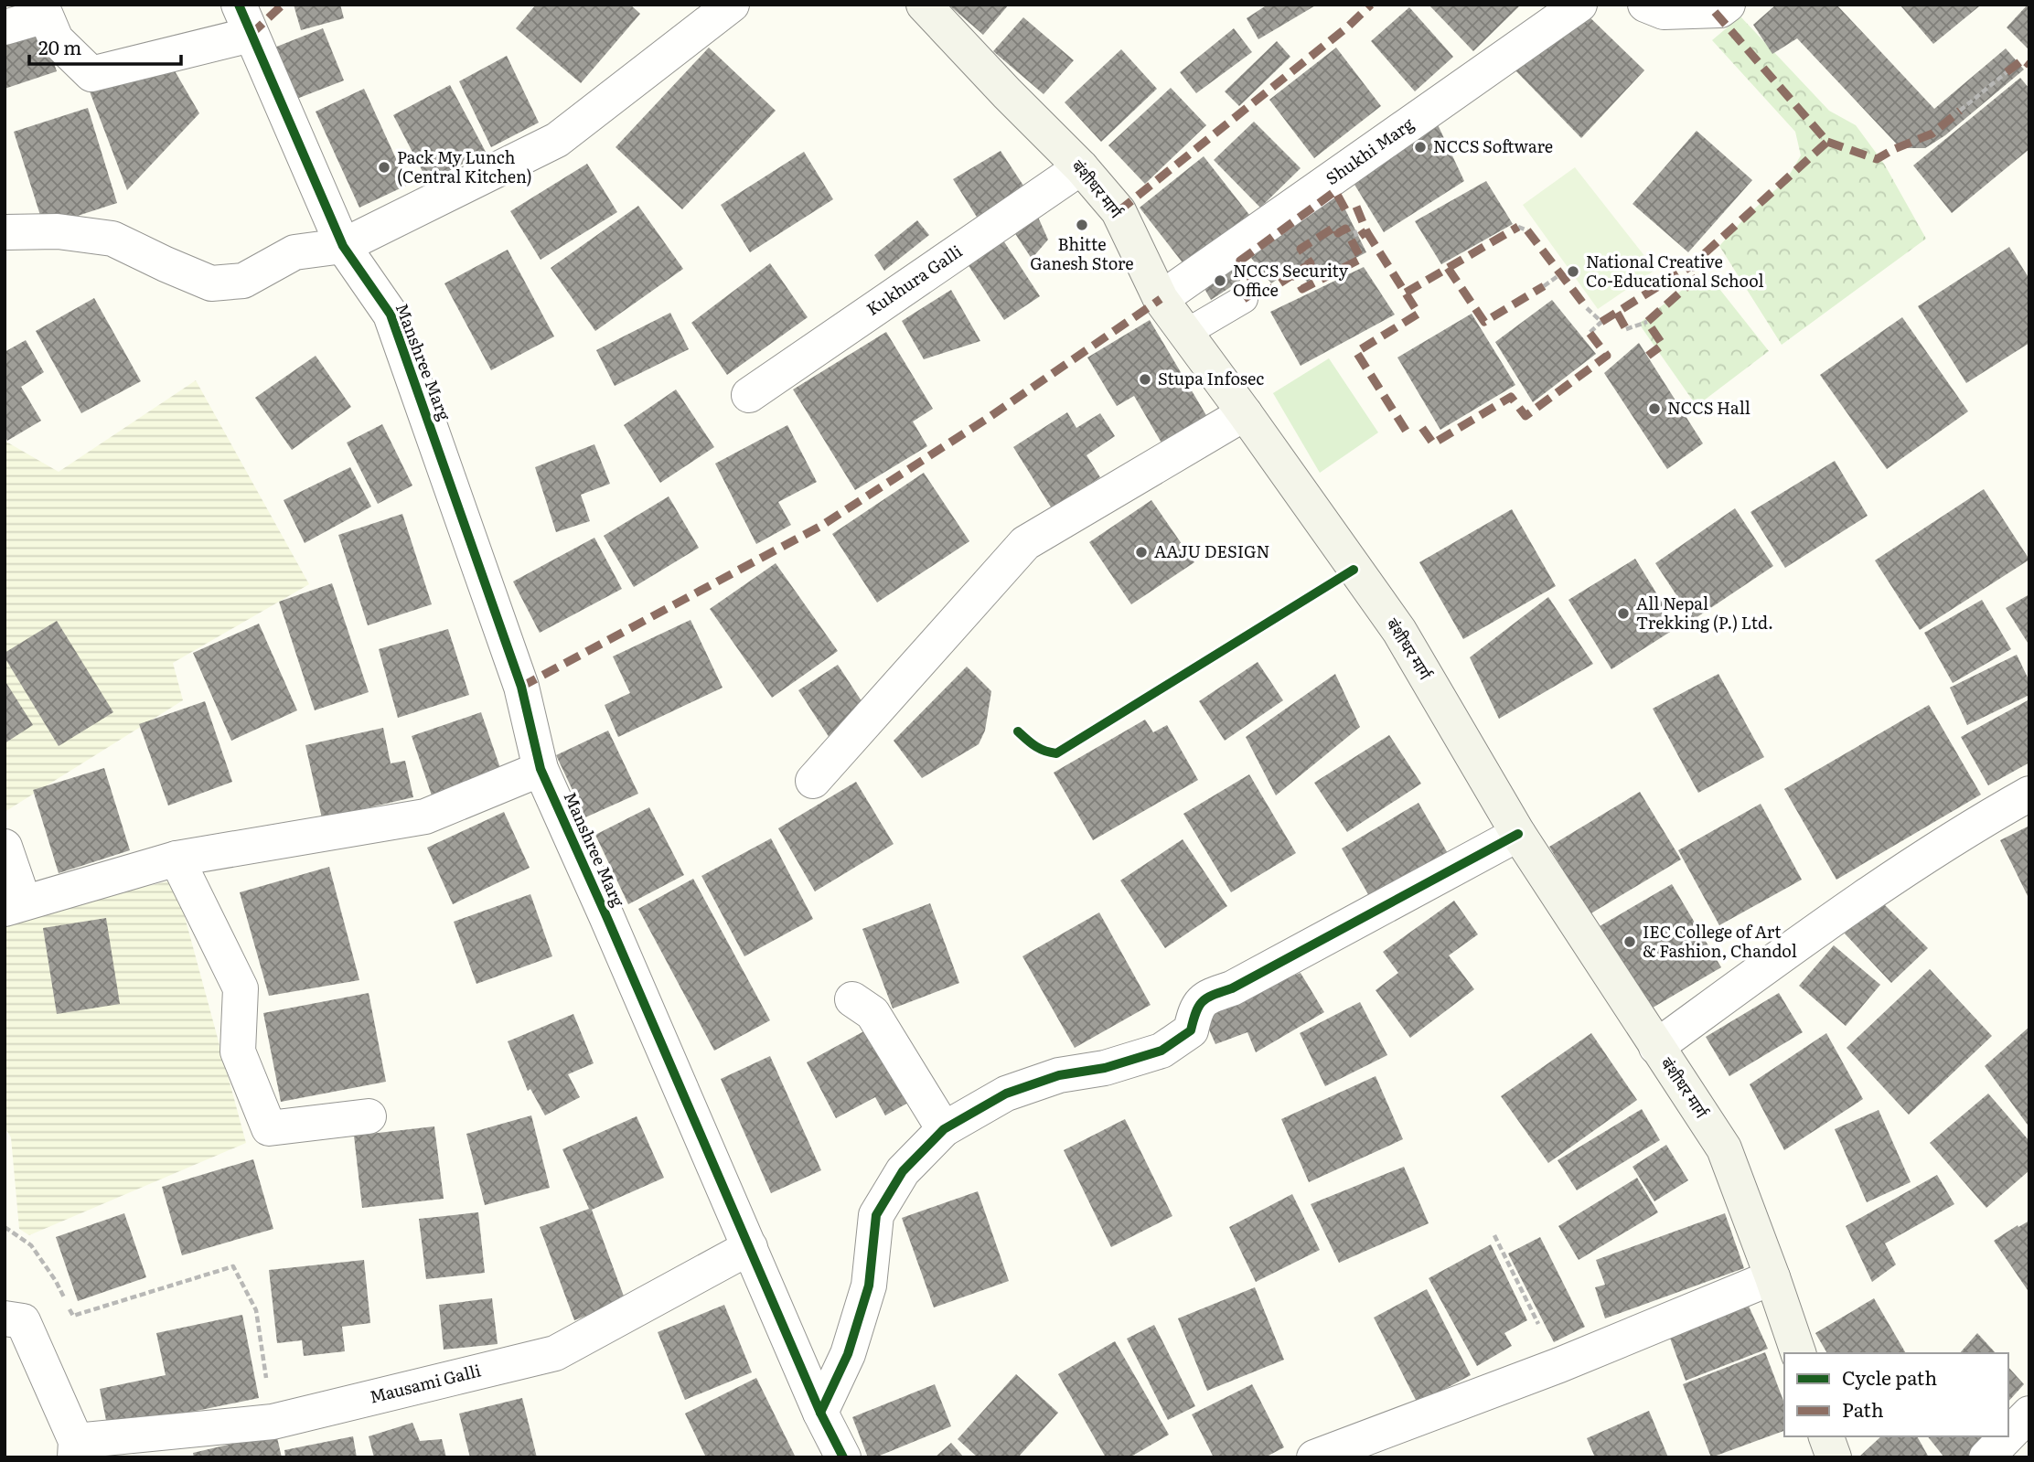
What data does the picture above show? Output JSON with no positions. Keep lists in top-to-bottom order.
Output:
{
  "streets": {
    "main road": ["बंशीधर मार्ग"],
    "street": [
      "Shukhi Marg",
      "Kukhura Galli",
      "Manshree Marg",
      "Mausami Galli"
    ]
  },
  "crossings": [
    ["Shukhi Marg", "बंशीधर मार्ग"],
    ["बंशीधर मार्ग", "Kukhura Galli"],
    ["Manshree Marg", "Mausami Galli"]
  ],
  "places": [
    "NCCS Software",
    "Pack My Lunch (Central Kitchen)",
    "Bhitte Ganesh Store",
    "National Creative Co-Educational School",
    "NCCS Security Office",
    "Stupa Infosec",
    "NCCS Hall",
    "AAJU DESIGN",
    "All Nepal Trekking (P.) Ltd.",
    "IEC College of Art & Fashion, Chandol"
  ],
  "legend": ["Cycle path", "Path"],
  "scale_bar": "20 m"
}
